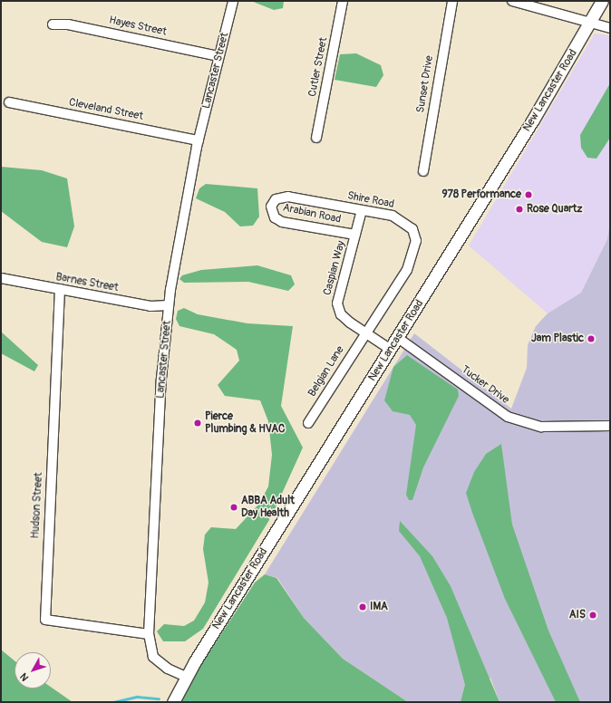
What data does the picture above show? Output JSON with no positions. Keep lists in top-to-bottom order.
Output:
{
  "streets": {
    "main road": ["New Lancaster Road"],
    "street": [
      "Hayes Street",
      "Cutler Street",
      "Lancaster Street",
      "Sunset Drive",
      "Cleveland Street",
      "Shire Road",
      "Arabian Road",
      "Caspian Way",
      "Barnes Street",
      "Belgian Lane",
      "Tucker Drive",
      "Hudson Street"
    ]
  },
  "crossings": [
    ["Hayes Street", "Lancaster Street"],
    ["Lancaster Street", "New Lancaster Road"],
    ["Lancaster Street", "Cleveland Street"],
    ["Lancaster Street", "Barnes Street"],
    ["Lancaster Street", "Hudson Street"],
    ["New Lancaster Road", "Caspian Way"],
    ["New Lancaster Road", "Tucker Drive"],
    ["Shire Road", "Arabian Road"],
    ["Shire Road", "Caspian Way"],
    ["Shire Road", "Belgian Lane"],
    ["Arabian Road", "Caspian Way"],
    ["Caspian Way", "Belgian Lane"],
    ["Barnes Street", "Hudson Street"]
  ],
  "places": [
    "978 Performance",
    "Rose Quartz",
    "Jam Plastic",
    "Pierce Plumbing & HVAC",
    "ABBA Adult Day Health",
    "IMA",
    "AIS"
  ],
  "north": "bottom left"
}
